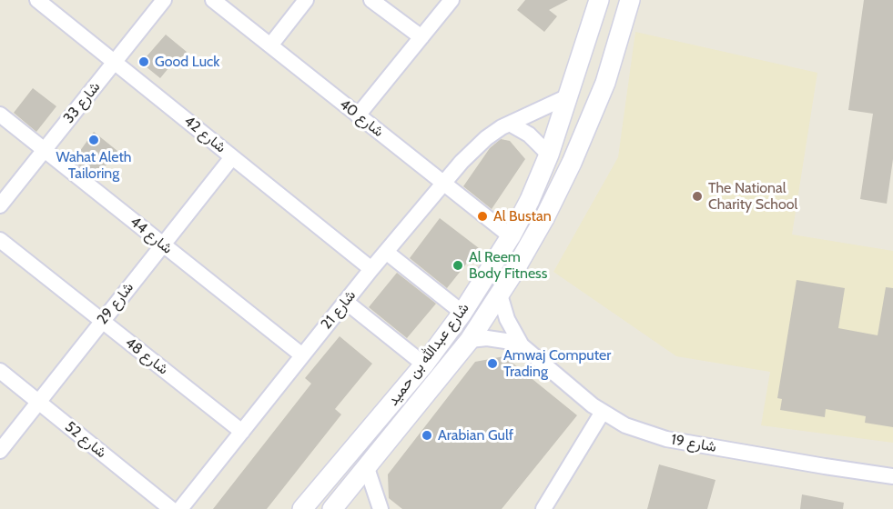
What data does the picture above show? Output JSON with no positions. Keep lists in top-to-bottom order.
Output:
{
  "streets": {
    "street": [
      "شارع 33",
      "شارع 40",
      "شارع 42",
      "شارع 44",
      "شارع 29",
      "شارع 21",
      "شارع عبدالله بن حميد",
      "شارع 48",
      "شارع 52",
      "شارع 19"
    ]
  },
  "crossings": [
    ["شارع 33", "شارع 42"],
    ["شارع 33", "شارع 44"],
    ["شارع 40", "شارع 21"],
    ["شارع 40", "شارع عبدالله بن حميد"],
    ["شارع 42", "شارع 29"],
    ["شارع 42", "شارع 21"],
    ["شارع 44", "شارع 29"],
    ["شارع 44", "شارع 21"],
    ["شارع 29", "شارع 48"],
    ["شارع 29", "شارع 52"],
    ["شارع 21", "شارع عبدالله بن حميد"],
    ["شارع 21", "شارع 48"],
    ["شارع عبدالله بن حميد", "شارع 19"]
  ],
  "places": [
    "Good Luck",
    "Wahat Aleth Tailoring",
    "The National Charity School",
    "Al Bustan",
    "Al Reem Body Fitness",
    "Amwaj Computer Trading",
    "Arabian Gulf"
  ]
}
